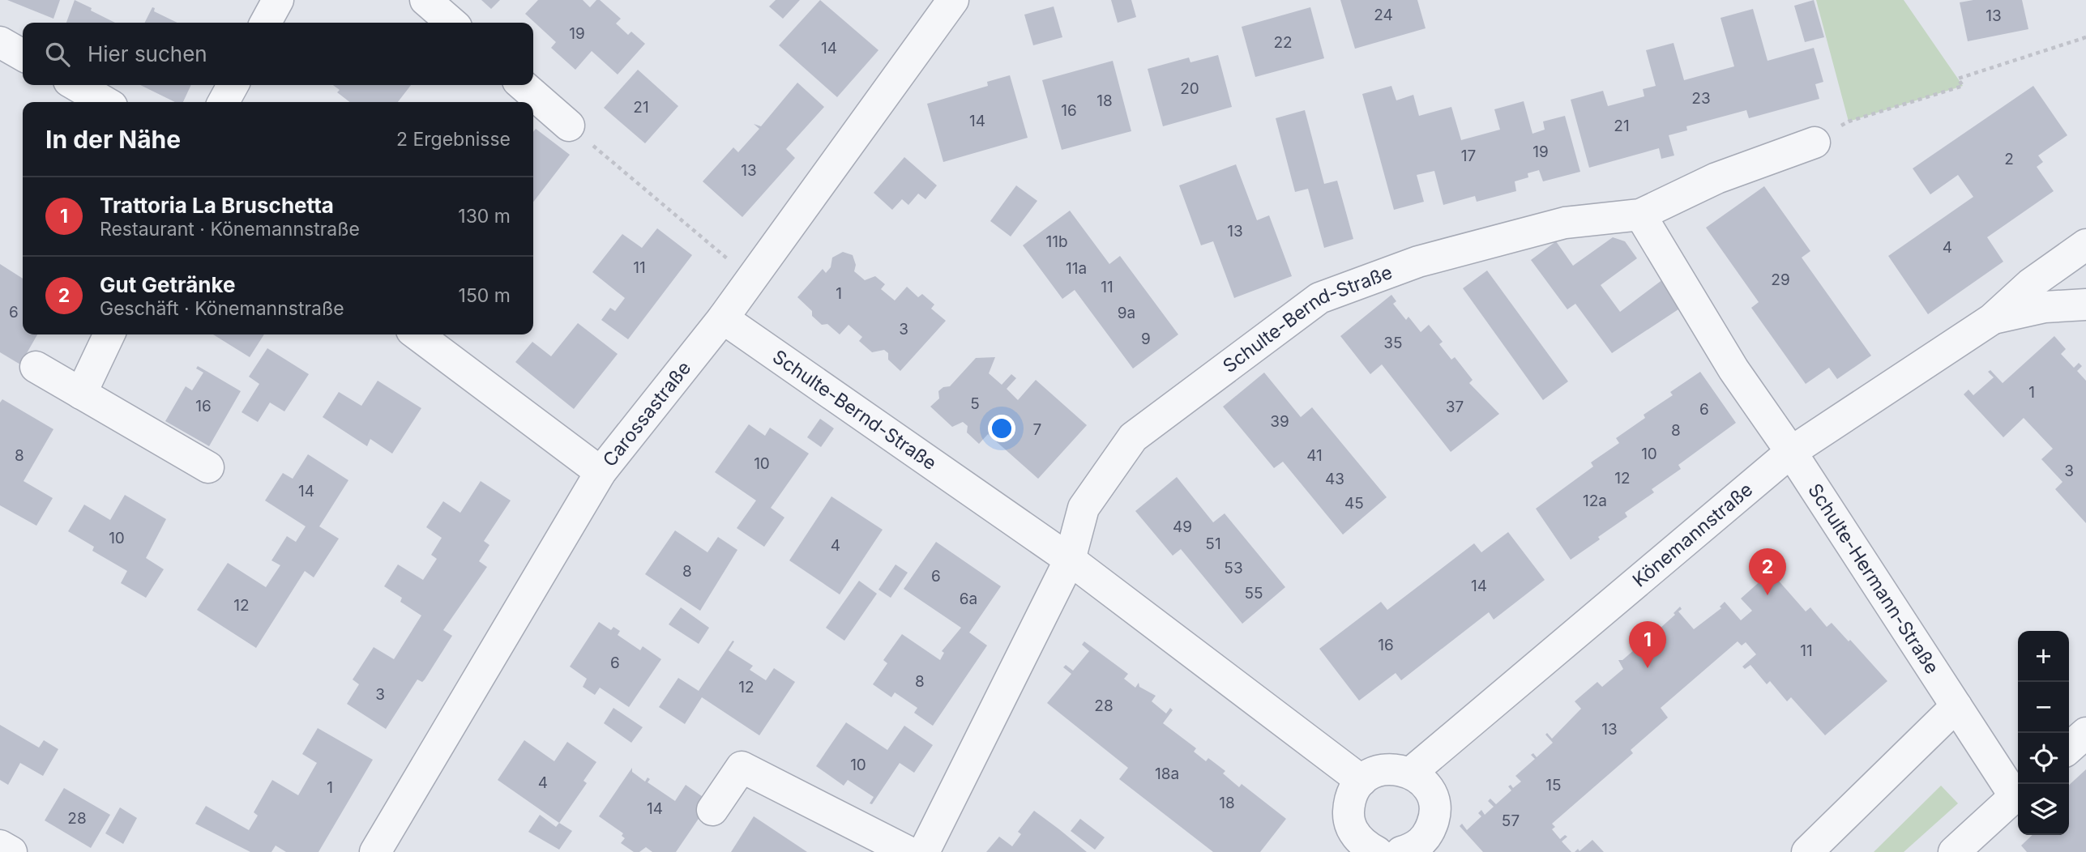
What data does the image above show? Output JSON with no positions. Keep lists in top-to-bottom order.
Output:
{
  "streets": {
    "street": [
      "Schulte-Bernd-Straße",
      "Carossastraße",
      "Könemannstraße",
      "Schulte-Hermann-Straße"
    ]
  },
  "crossings": [
    ["Schulte-Bernd-Straße", "Carossastraße"],
    ["Könemannstraße", "Schulte-Hermann-Straße"]
  ],
  "house_numbers": [
    "24",
    "13",
    "19",
    "22",
    "14",
    "20",
    "23",
    "18",
    "21",
    "16",
    "14",
    "21",
    "19",
    "17",
    "2",
    "13",
    "13",
    "11b",
    "4",
    "11",
    "11a",
    "29",
    "11",
    "1",
    "6",
    "9a",
    "3",
    "9",
    "35",
    "1",
    "5",
    "16",
    "37",
    "6",
    "39",
    "7",
    "8",
    "10",
    "8",
    "41",
    "10",
    "3",
    "12",
    "43",
    "14",
    "12a",
    "45",
    "49",
    "10",
    "51",
    "4",
    "53",
    "8",
    "6",
    "14",
    "55",
    "6a",
    "12",
    "16",
    "11",
    "6",
    "8",
    "12",
    "3",
    "28",
    "13",
    "10",
    "18a",
    "4",
    "15",
    "1",
    "18",
    "14",
    "28",
    "57"
  ],
  "page": {
    "search": "Hier suchen",
    "heading": ["In der Nähe", "2 Ergebnisse"],
    "list": [
      {
        "mark": "1",
        "name": "Trattoria La Bruschetta",
        "note": "Restaurant · Könemannstraße",
        "value": "130 m"
      },
      {
        "mark": "2",
        "name": "Gut Getränke",
        "note": "Geschäft · Könemannstraße",
        "value": "150 m"
      }
    ],
    "pins": ["2", "1"],
    "map_buttons": ["+", "−"]
  }
}
